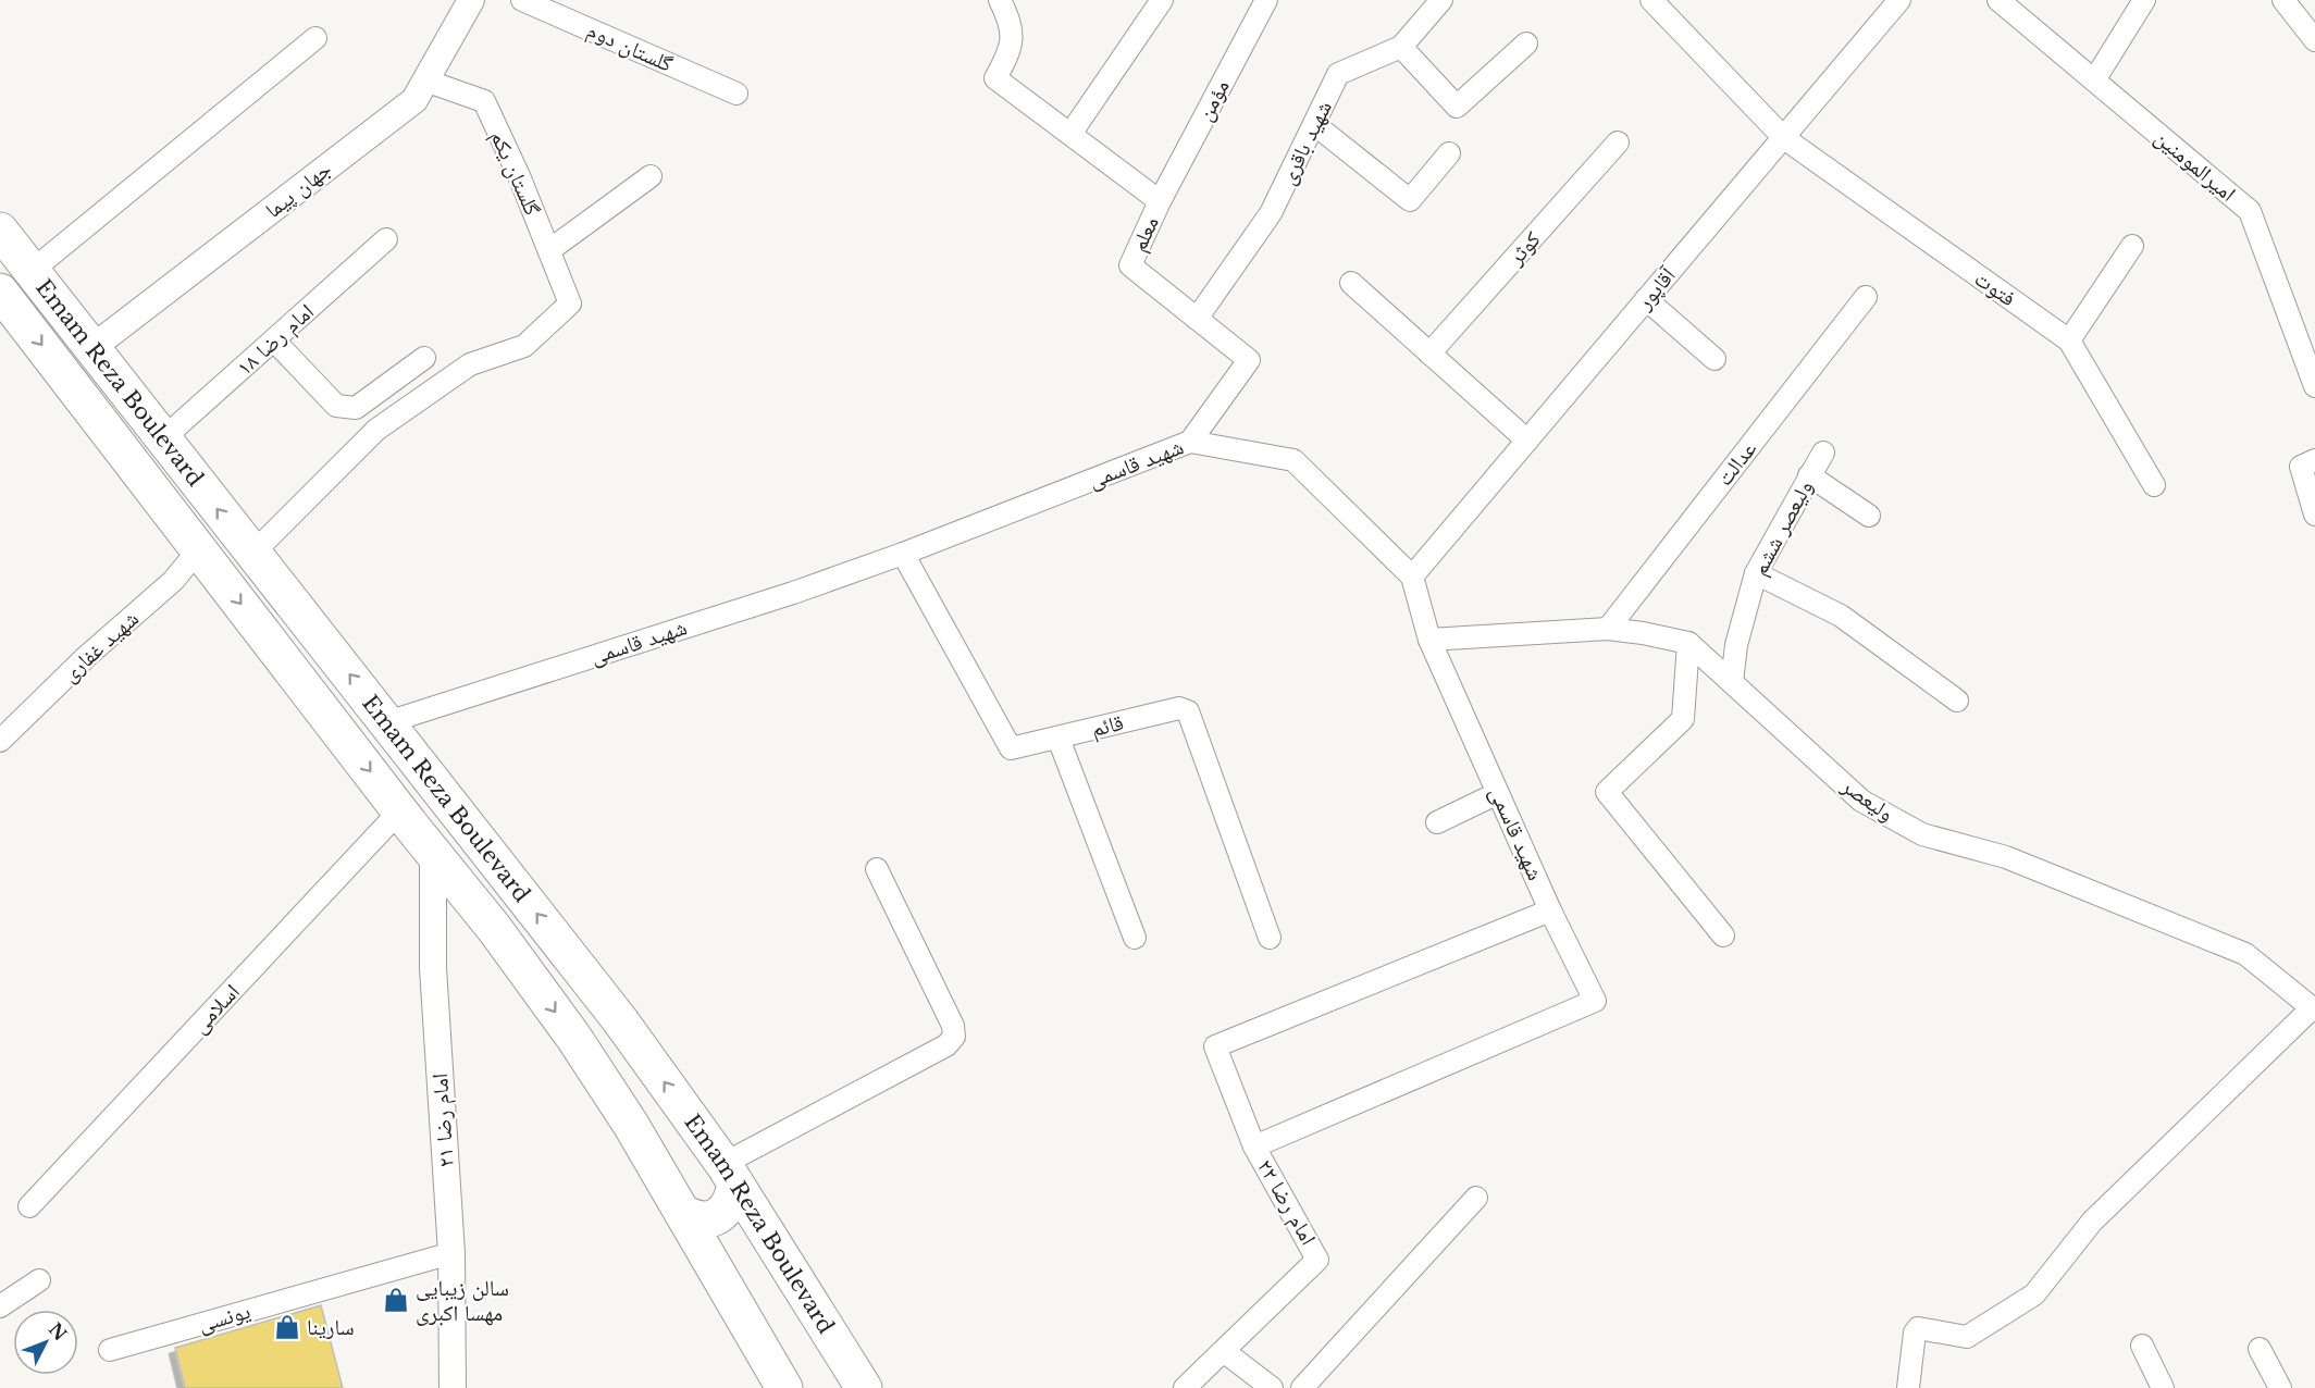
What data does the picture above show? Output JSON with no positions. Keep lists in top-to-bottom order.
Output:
{
  "streets": {
    "highway": ["Emam Reza Boulevard"],
    "street": [
      "گلستان دوم",
      "مؤمن",
      "شهید باقری",
      "اميرالمومنين",
      "گلستان یکم",
      "جهان پیما",
      "معلم",
      "کوثر",
      "آقاپور",
      "فتوت",
      "امام رضا ۱۸",
      "شهید قاسمی",
      "عدالت",
      "ولیعصر ششم",
      "شهید غفاری",
      "قائم",
      "ولیعصر",
      "اسلامی",
      "امام رضا ۲۱",
      "امام رضا ۲۲",
      "یونسی"
    ]
  },
  "crossings": [
    ["مؤمن", "معلم"],
    ["شهید باقری", "معلم"],
    ["گلستان یکم", "جهان پیما"],
    ["گلستان یکم", "Emam Reza Boulevard"],
    ["جهان پیما", "Emam Reza Boulevard"],
    ["معلم", "شهید قاسمی"],
    ["آقاپور", "فتوت"],
    ["آقاپور", "شهید قاسمی"],
    ["امام رضا ۱۸", "Emam Reza Boulevard"],
    ["Emam Reza Boulevard", "شهید قاسمی"],
    ["Emam Reza Boulevard", "شهید غفاری"],
    ["Emam Reza Boulevard", "اسلامی"],
    ["Emam Reza Boulevard", "امام رضا ۲۱"],
    ["شهید قاسمی", "قائم"],
    ["شهید قاسمی", "ولیعصر"],
    ["شهید قاسمی", "امام رضا ۲۲"],
    ["عدالت", "ولیعصر"],
    ["ولیعصر ششم", "ولیعصر"],
    ["امام رضا ۲۱", "یونسی"]
  ],
  "places": {
    "shop": ["سالن زیبایی مهسا اکبری", "سارینا"]
  },
  "north": "top right"
}
